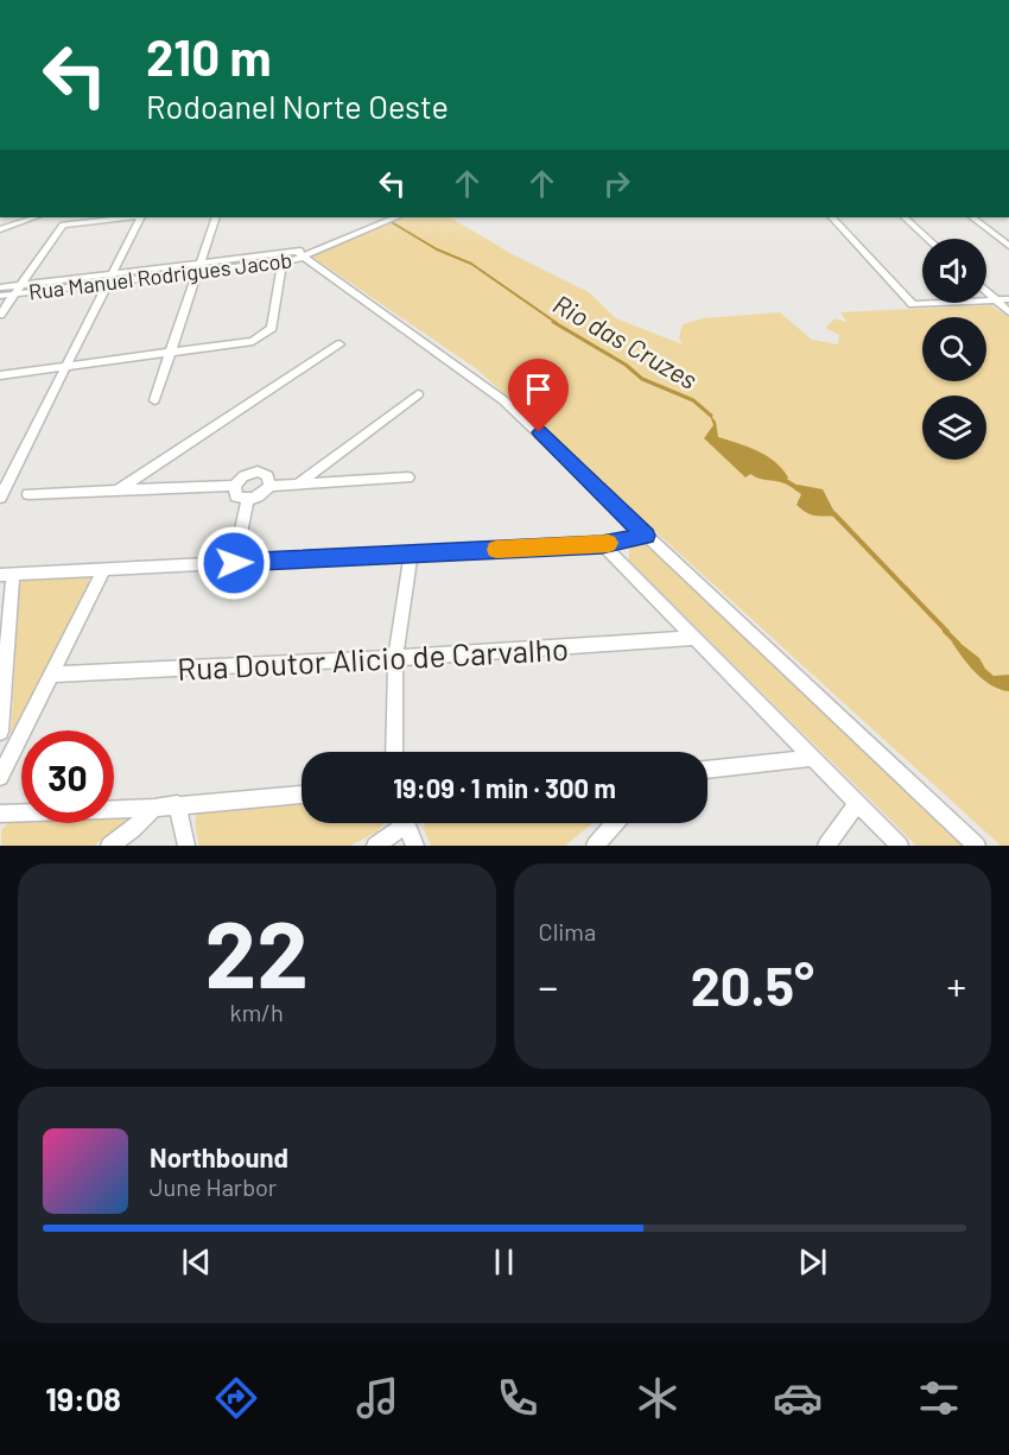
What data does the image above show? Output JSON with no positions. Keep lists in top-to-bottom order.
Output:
{
  "streets": {
    "street": ["Rua Manuel Rodrigues Jacob", "Rua Doutor Alicio de Carvalho"]
  },
  "water": ["Rio das Cruzes"],
  "page": {
    "turn": ["210 m", "Rodoanel Norte Oeste"],
    "limit": "30",
    "trip": "19:09 · 1 min · 300 m",
    "tile": [
      ["22", "km/h"],
      "Clima"
    ],
    "heat": ["−", "20.5°", "+"],
    "song": ["Northbound", "June Harbor"],
    "tabs": "19:08"
  }
}
